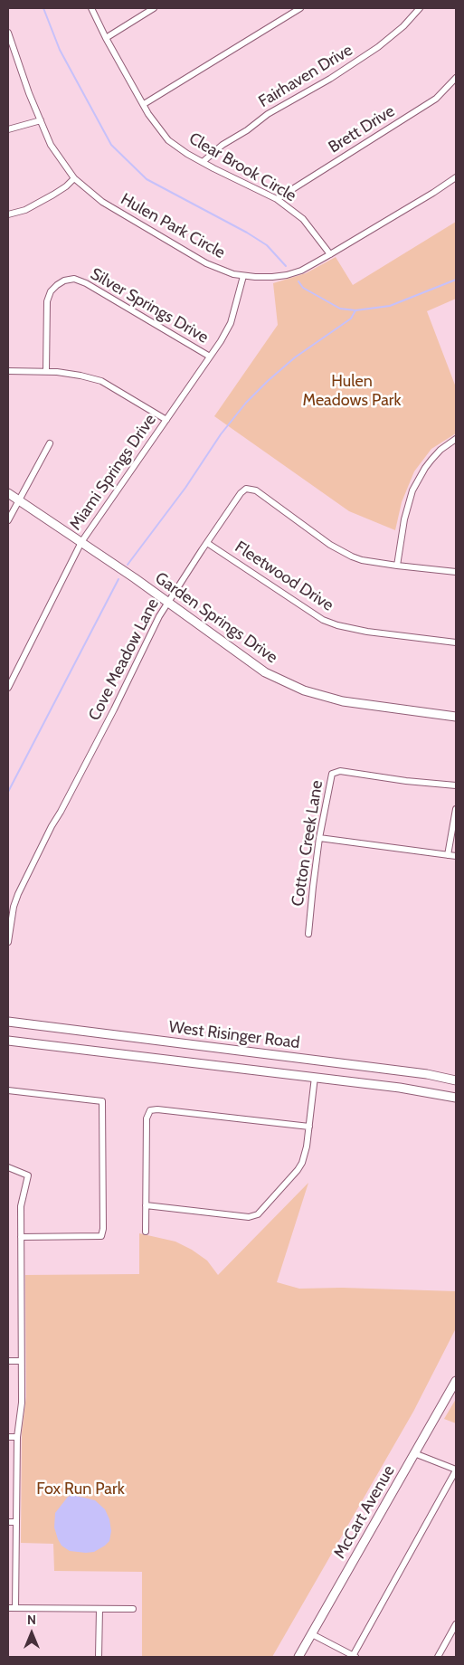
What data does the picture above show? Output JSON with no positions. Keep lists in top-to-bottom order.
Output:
{
  "streets": {
    "main road": ["Garden Springs Drive", "West Risinger Road", "McCart Avenue"],
    "street": [
      "Fairhaven Drive",
      "Brett Drive",
      "Clear Brook Circle",
      "Hulen Park Circle",
      "Silver Springs Drive",
      "Miami Springs Drive",
      "Fleetwood Drive",
      "Cove Meadow Lane",
      "Cotton Creek Lane"
    ]
  },
  "crossings": [
    ["Fairhaven Drive", "Clear Brook Circle"],
    ["Brett Drive", "Clear Brook Circle"],
    ["Clear Brook Circle", "Hulen Park Circle"],
    ["Hulen Park Circle", "Miami Springs Drive"],
    ["Silver Springs Drive", "Miami Springs Drive"],
    ["Miami Springs Drive", "Garden Springs Drive"],
    ["Fleetwood Drive", "Cove Meadow Lane"],
    ["Garden Springs Drive", "Cove Meadow Lane"]
  ],
  "parks": ["Hulen Meadows Park", "Fox Run Park"],
  "north": "top"
}
